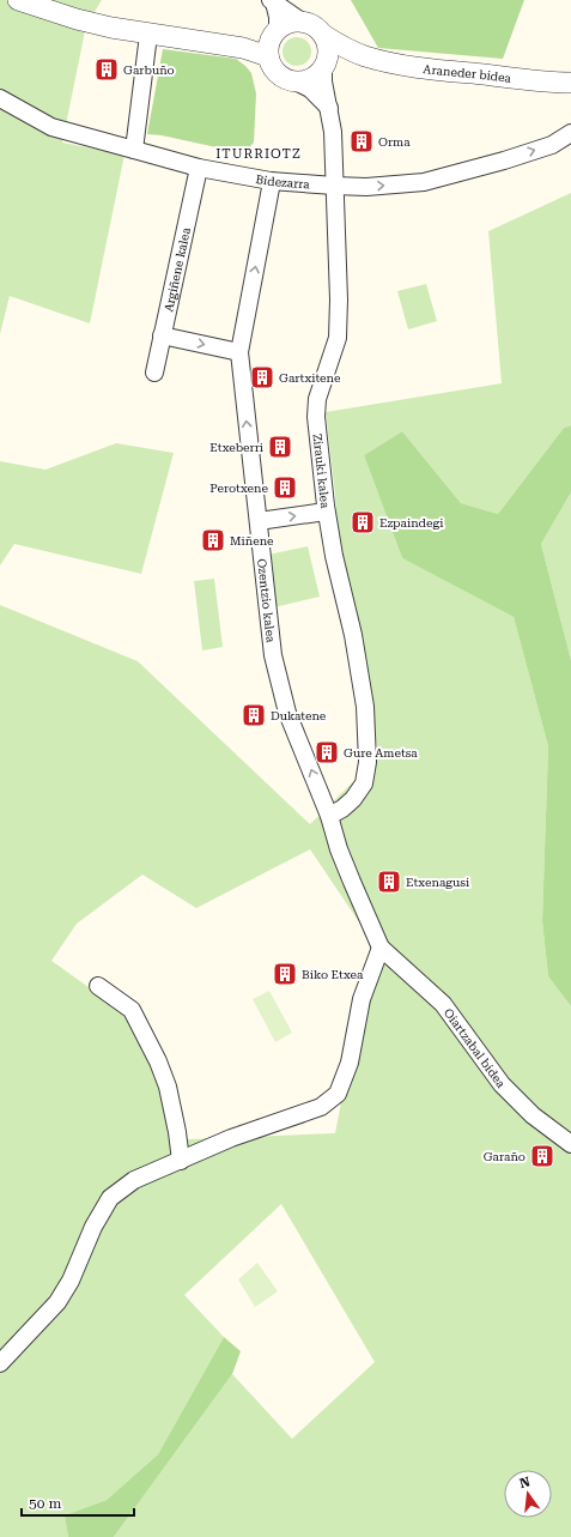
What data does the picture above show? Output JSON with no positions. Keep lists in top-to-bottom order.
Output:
{
  "streets": {
    "street": [
      "Araneder bidea",
      "Bidezarra",
      "Argiñene kalea",
      "Zirauki kalea",
      "Ozentzio kalea",
      "Oiartzabal bidea"
    ]
  },
  "crossings": [
    ["Araneder bidea", "Zirauki kalea"],
    ["Bidezarra", "Argiñene kalea"],
    ["Bidezarra", "Zirauki kalea"],
    ["Bidezarra", "Ozentzio kalea"],
    ["Zirauki kalea", "Ozentzio kalea"],
    ["Ozentzio kalea", "Oiartzabal bidea"]
  ],
  "one_way": ["Bidezarra", "Ozentzio kalea"],
  "districts": ["ITURRIOTZ"],
  "places": {
    "building": [
      "Garbuño",
      "Orma",
      "Gartxitene",
      "Etxeberri",
      "Perotxene",
      "Ezpaindegi",
      "Miñene",
      "Dukatene",
      "Gure Ametsa",
      "Etxenagusi",
      "Biko Etxea",
      "Garaño"
    ]
  },
  "scale_bar": "50 m",
  "north": "top"
}
